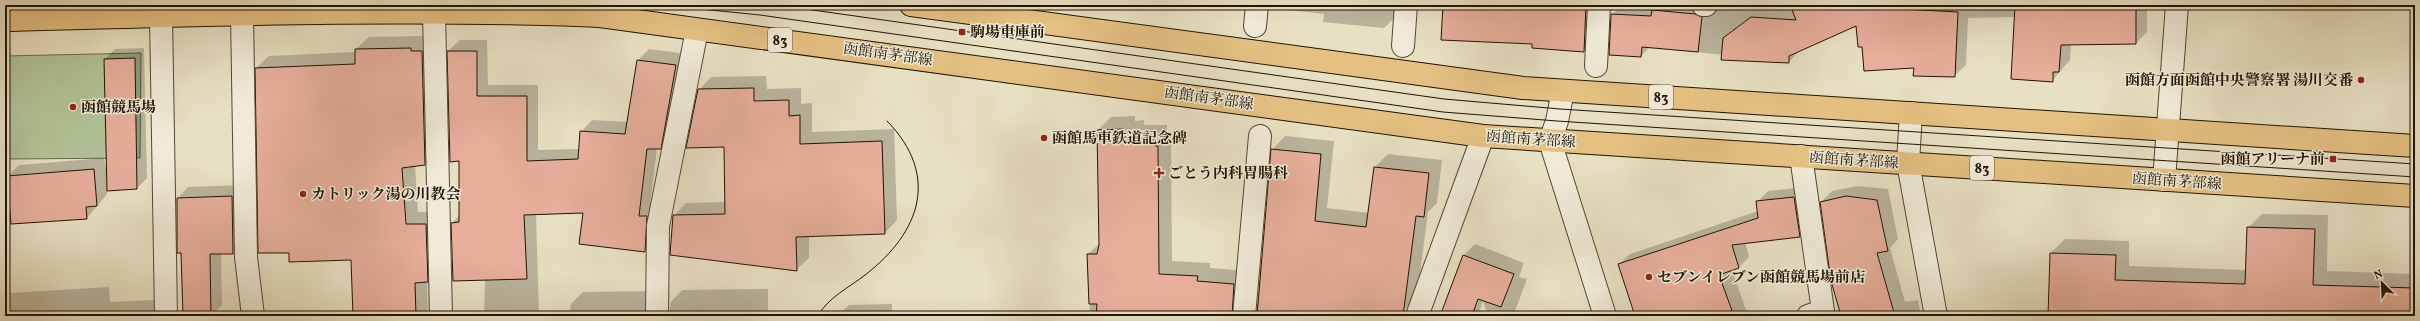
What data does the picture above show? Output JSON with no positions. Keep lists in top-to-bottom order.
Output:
{
  "streets": {
    "main road": ["83", "函館南茅部線"]
  },
  "places": {
    "transit": ["駒場車庫前", "函館アリーナ前"],
    "other": [
      "函館方面函館中央警察署 湯川交番",
      "函館競馬場",
      "函館馬車鉄道記念碑",
      "カトリック湯の川教会",
      "セブンイレブン函館競馬場前店"
    ],
    "health": ["ごとう内科胃腸科"]
  },
  "north": "top left"
}
